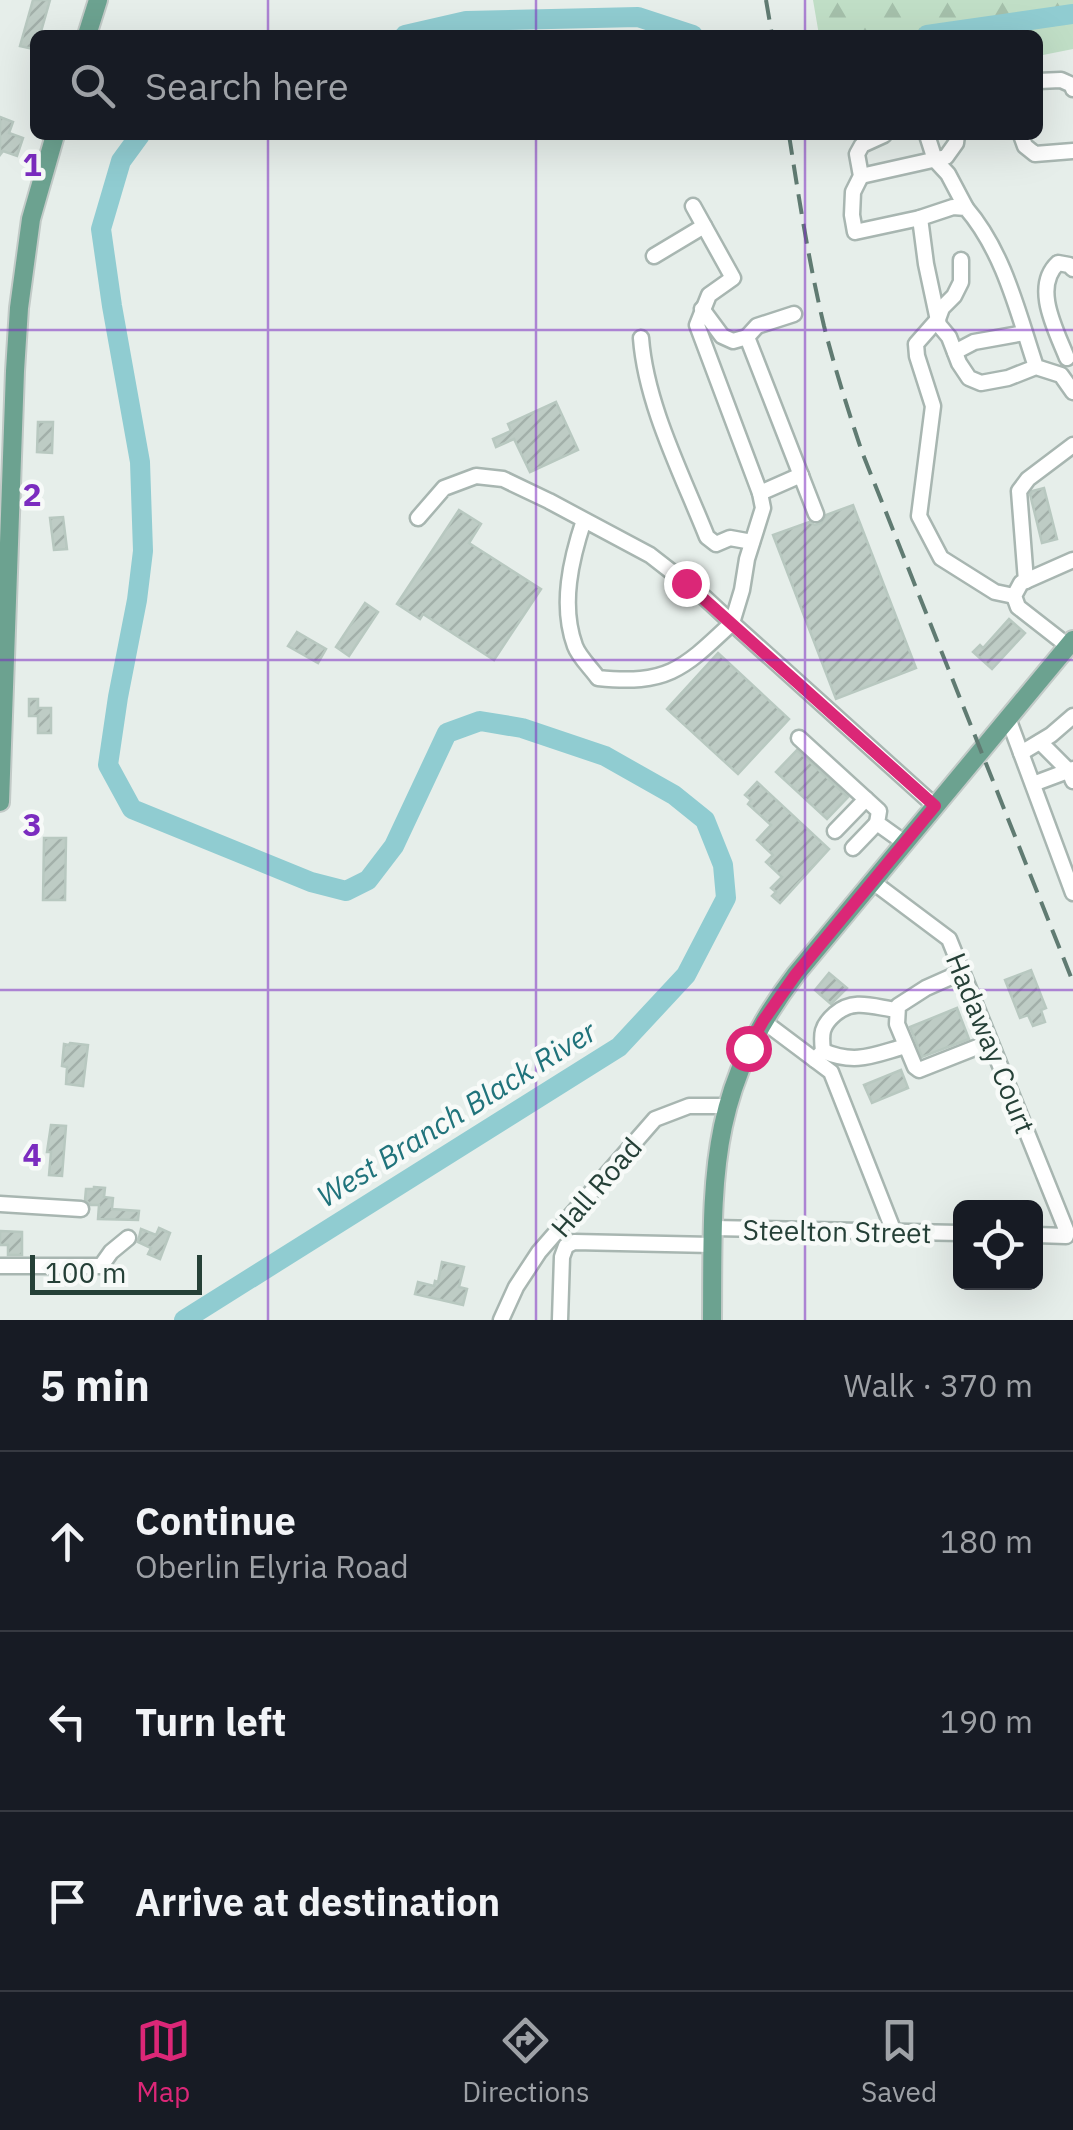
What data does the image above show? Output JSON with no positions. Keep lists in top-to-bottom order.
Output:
{
  "streets": {
    "street": ["Hadaway Court", "Hall Road", "Steelton Street"]
  },
  "water": ["West Branch Black River"],
  "scale_bar": "100 m",
  "page": {
    "search": "Search here",
    "scale": "100 m",
    "heading": ["5 min", "Walk · 370 m"],
    "list": [
      ["Continue", "Oberlin Elyria Road", "180 m"],
      ["Turn left", "190 m"],
      "Arrive at destination"
    ],
    "nav": ["Map", "Directions", "Saved"]
  },
  "grid": {
    "rows": [
      "1",
      "2",
      "3",
      "4"
    ]
  }
}
